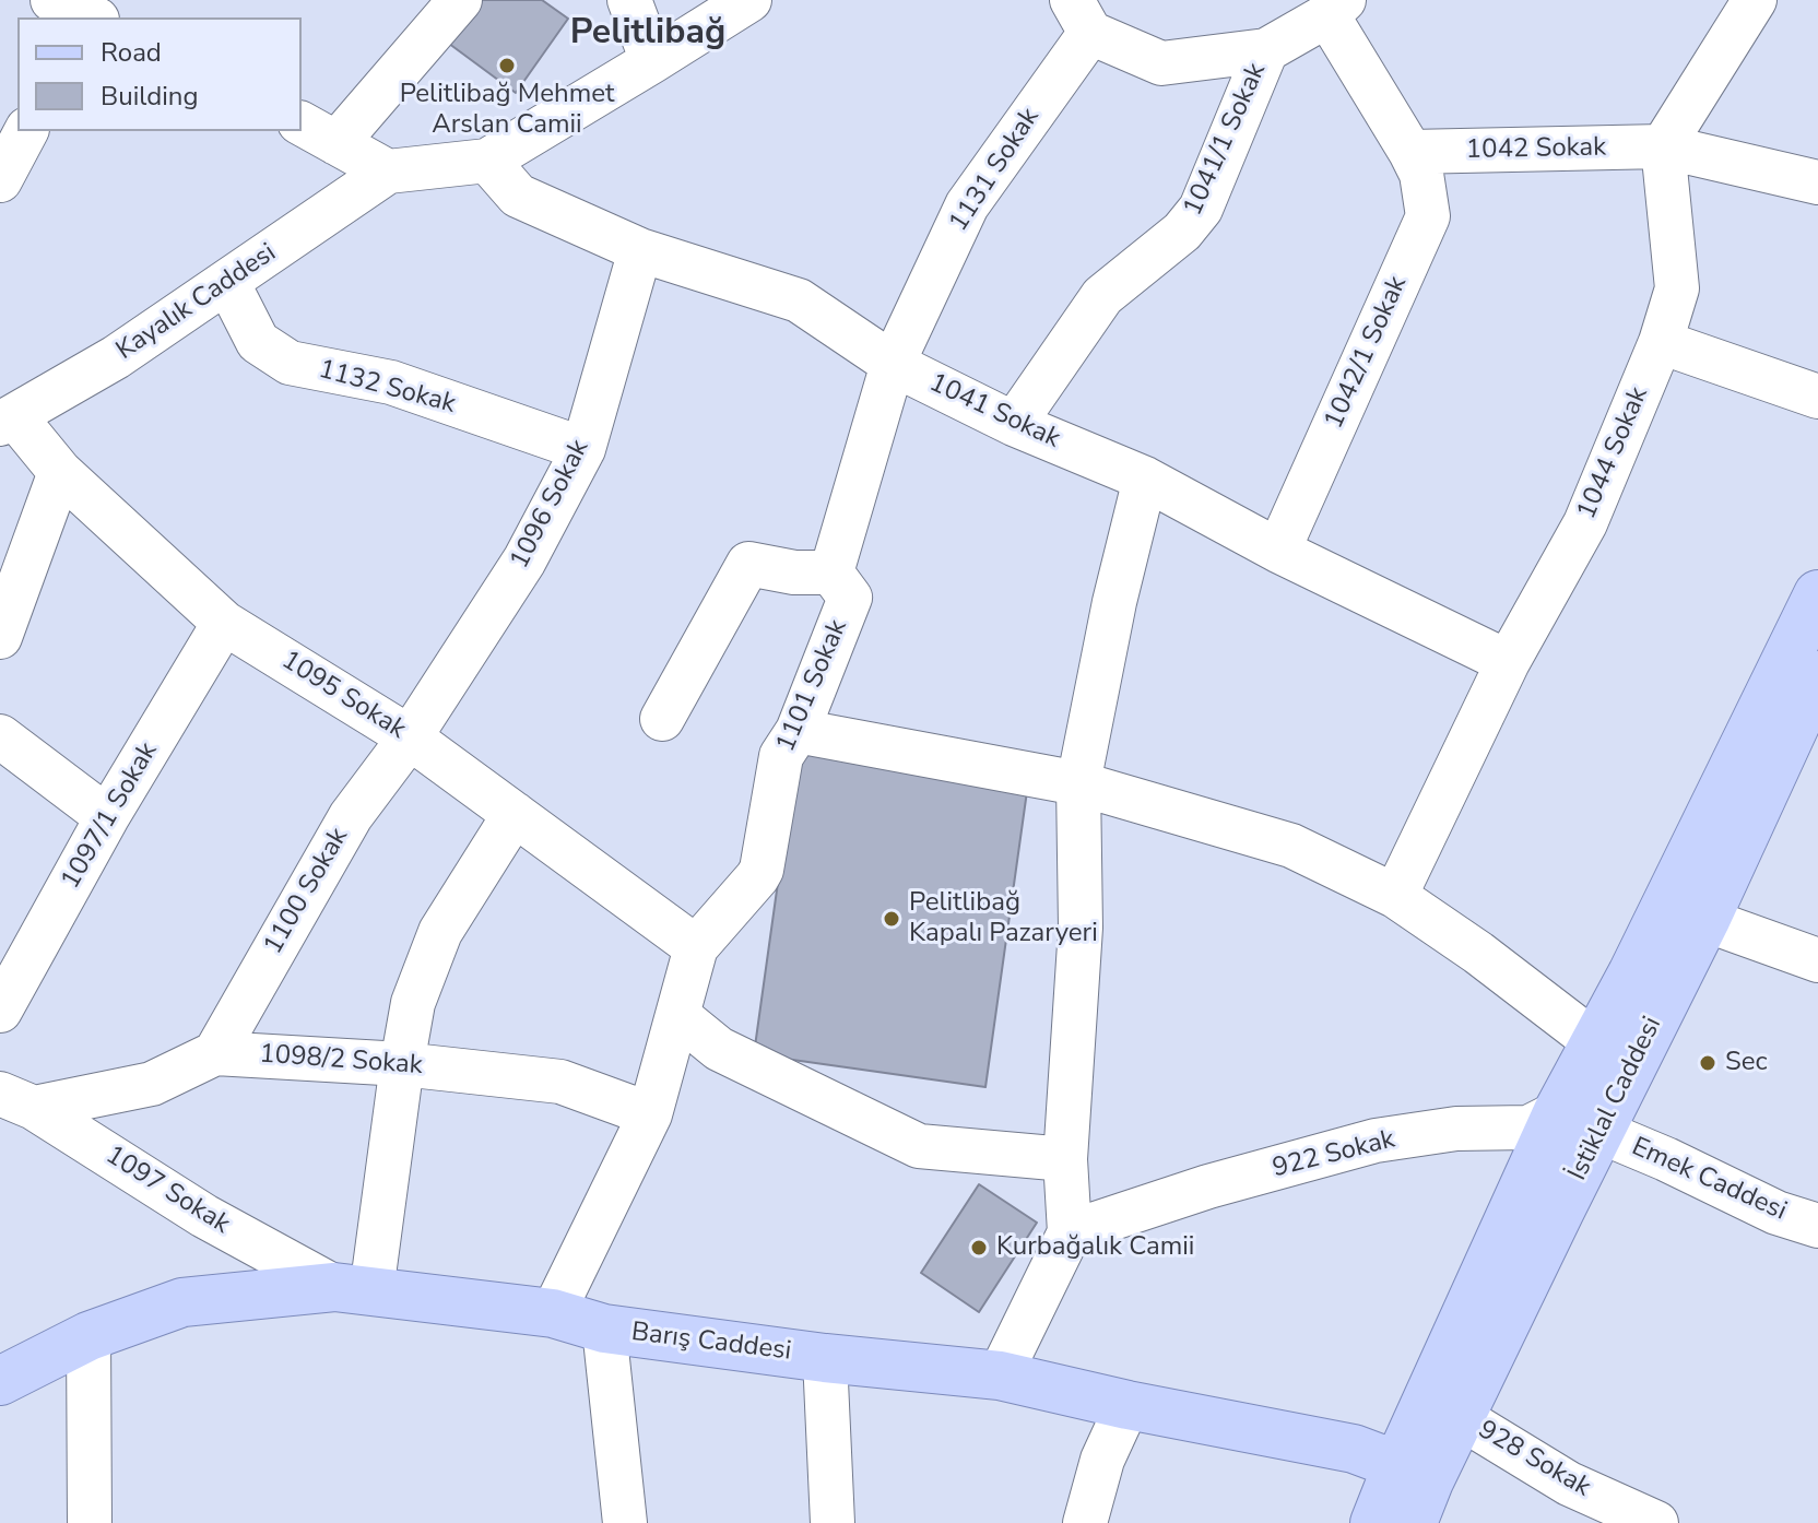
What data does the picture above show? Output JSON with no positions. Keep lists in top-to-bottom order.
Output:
{
  "streets": {
    "main road": ["İstiklal Caddesi", "Barış Caddesi"],
    "street": [
      "1041/1 Sokak",
      "1042 Sokak",
      "1131 Sokak",
      "Kayalık Caddesi",
      "1042/1 Sokak",
      "1132 Sokak",
      "1041 Sokak",
      "1044 Sokak",
      "1096 Sokak",
      "1101 Sokak",
      "1095 Sokak",
      "1097/1 Sokak",
      "1100 Sokak",
      "1098/2 Sokak",
      "922 Sokak",
      "Emek Caddesi",
      "1097 Sokak",
      "928 Sokak"
    ]
  },
  "crossings": [
    ["1041/1 Sokak", "1041 Sokak"],
    ["1042 Sokak", "1042/1 Sokak"],
    ["1042 Sokak", "1044 Sokak"],
    ["1131 Sokak", "1041 Sokak"],
    ["Kayalık Caddesi", "1132 Sokak"],
    ["Kayalık Caddesi", "1095 Sokak"],
    ["1042/1 Sokak", "1041 Sokak"],
    ["1132 Sokak", "1096 Sokak"],
    ["1041 Sokak", "1044 Sokak"],
    ["1041 Sokak", "1096 Sokak"],
    ["1096 Sokak", "1095 Sokak"],
    ["1096 Sokak", "1100 Sokak"],
    ["1101 Sokak", "1095 Sokak"],
    ["1095 Sokak", "1097/1 Sokak"],
    ["1095 Sokak", "1100 Sokak"],
    ["1100 Sokak", "1098/2 Sokak"],
    ["1098/2 Sokak", "1097 Sokak"],
    ["İstiklal Caddesi", "922 Sokak"],
    ["İstiklal Caddesi", "Emek Caddesi"],
    ["İstiklal Caddesi", "Barış Caddesi"],
    ["İstiklal Caddesi", "928 Sokak"],
    ["922 Sokak", "Emek Caddesi"],
    ["1097 Sokak", "Barış Caddesi"]
  ],
  "districts": ["Pelitlibağ"],
  "places": [
    "Pelitlibağ Mehmet Arslan Camii",
    "Pelitlibağ Kapalı Pazaryeri",
    "Sec",
    "Kurbağalık Camii"
  ],
  "legend": ["Road", "Building"]
}
